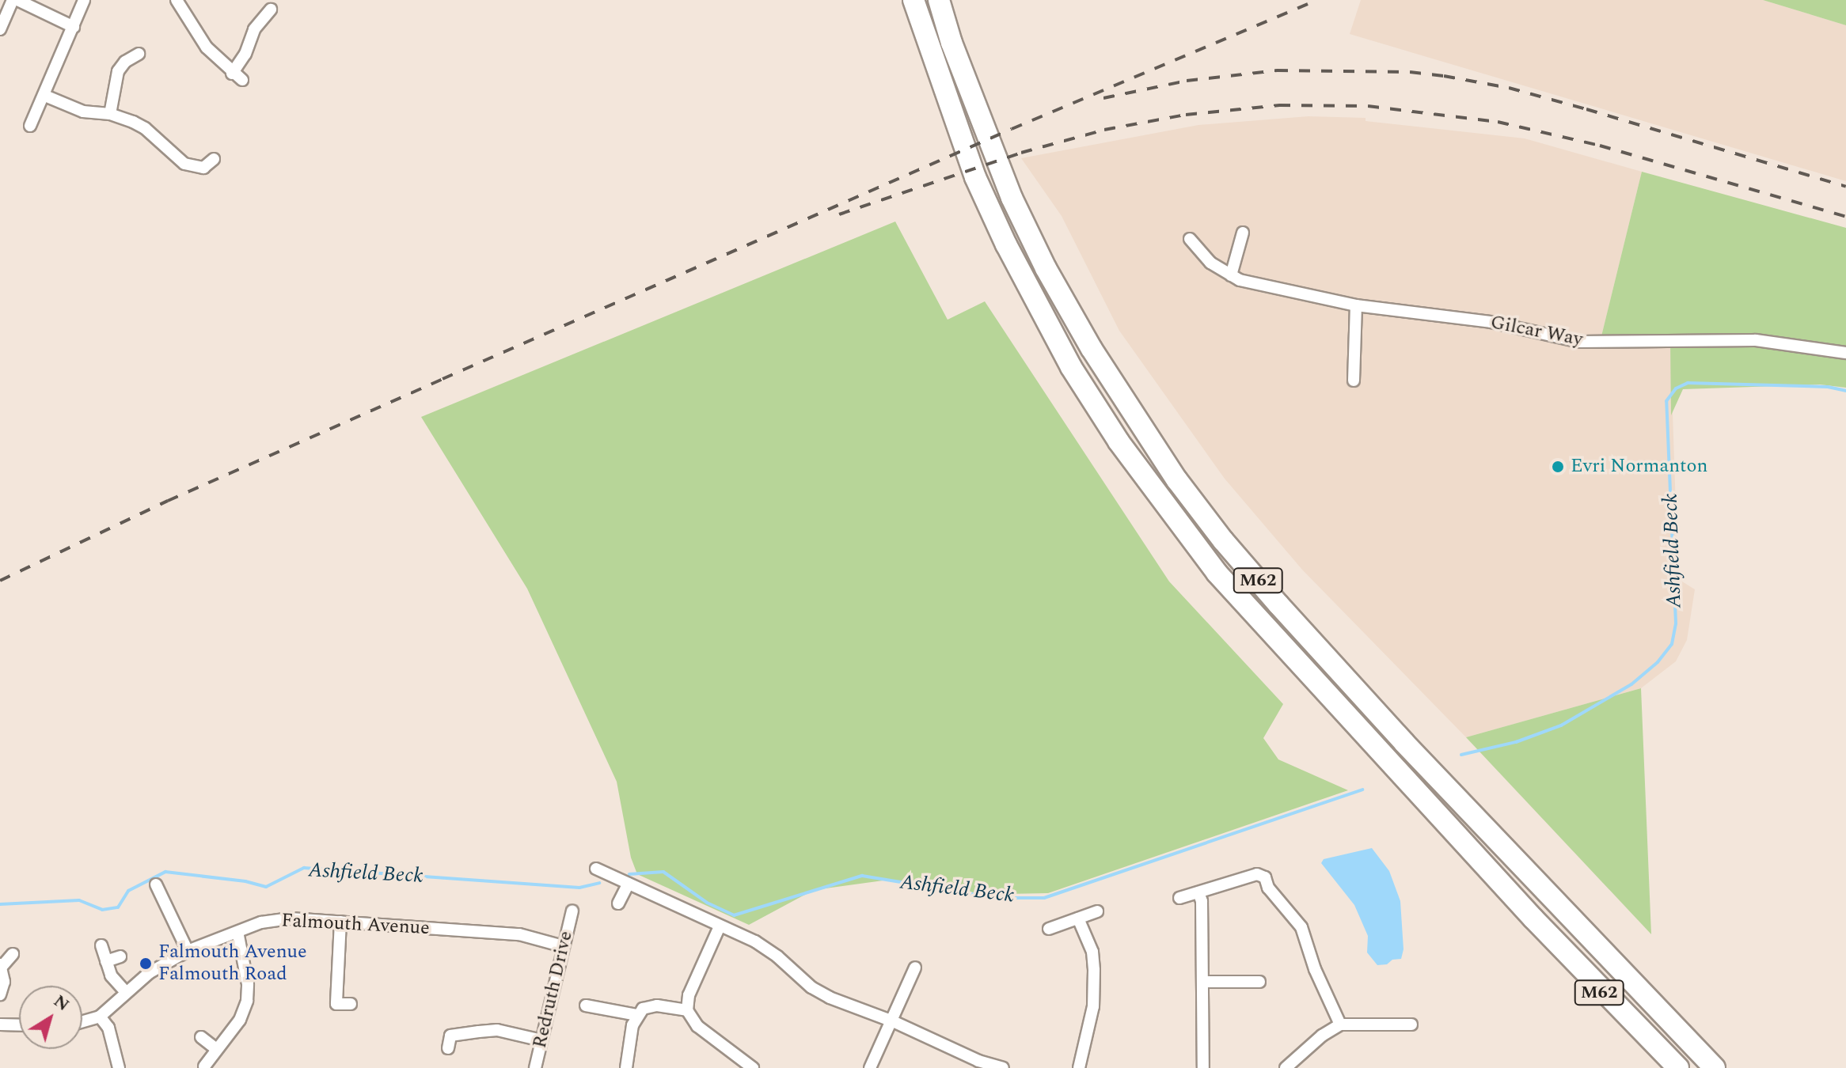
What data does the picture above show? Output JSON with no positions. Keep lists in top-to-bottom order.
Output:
{
  "streets": {
    "highway": ["M62"],
    "street": ["Gilcar Way", "Falmouth Avenue", "Redruth Drive"]
  },
  "crossings": [
    ["Falmouth Avenue", "Redruth Drive"]
  ],
  "water": ["Ashfield Beck"],
  "places": ["Evri Normanton", "Falmouth Avenue Falmouth Road"],
  "north": "top right"
}
